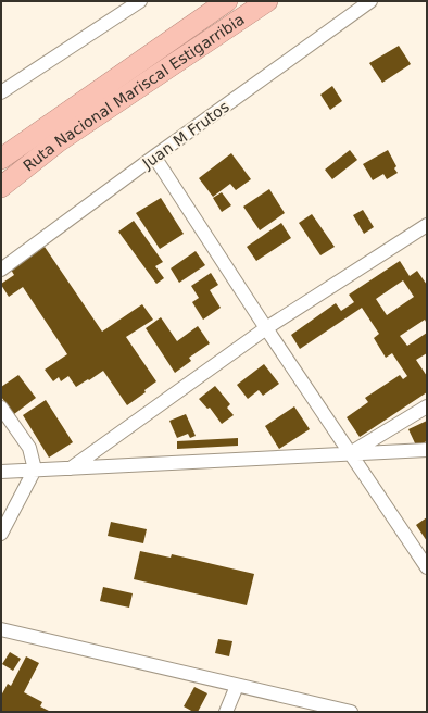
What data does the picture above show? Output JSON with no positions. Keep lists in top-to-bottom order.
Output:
{
  "streets": {
    "highway": ["Ruta Nacional Mariscal Estigarribia"],
    "street": ["Juan M Frutos"]
  }
}
